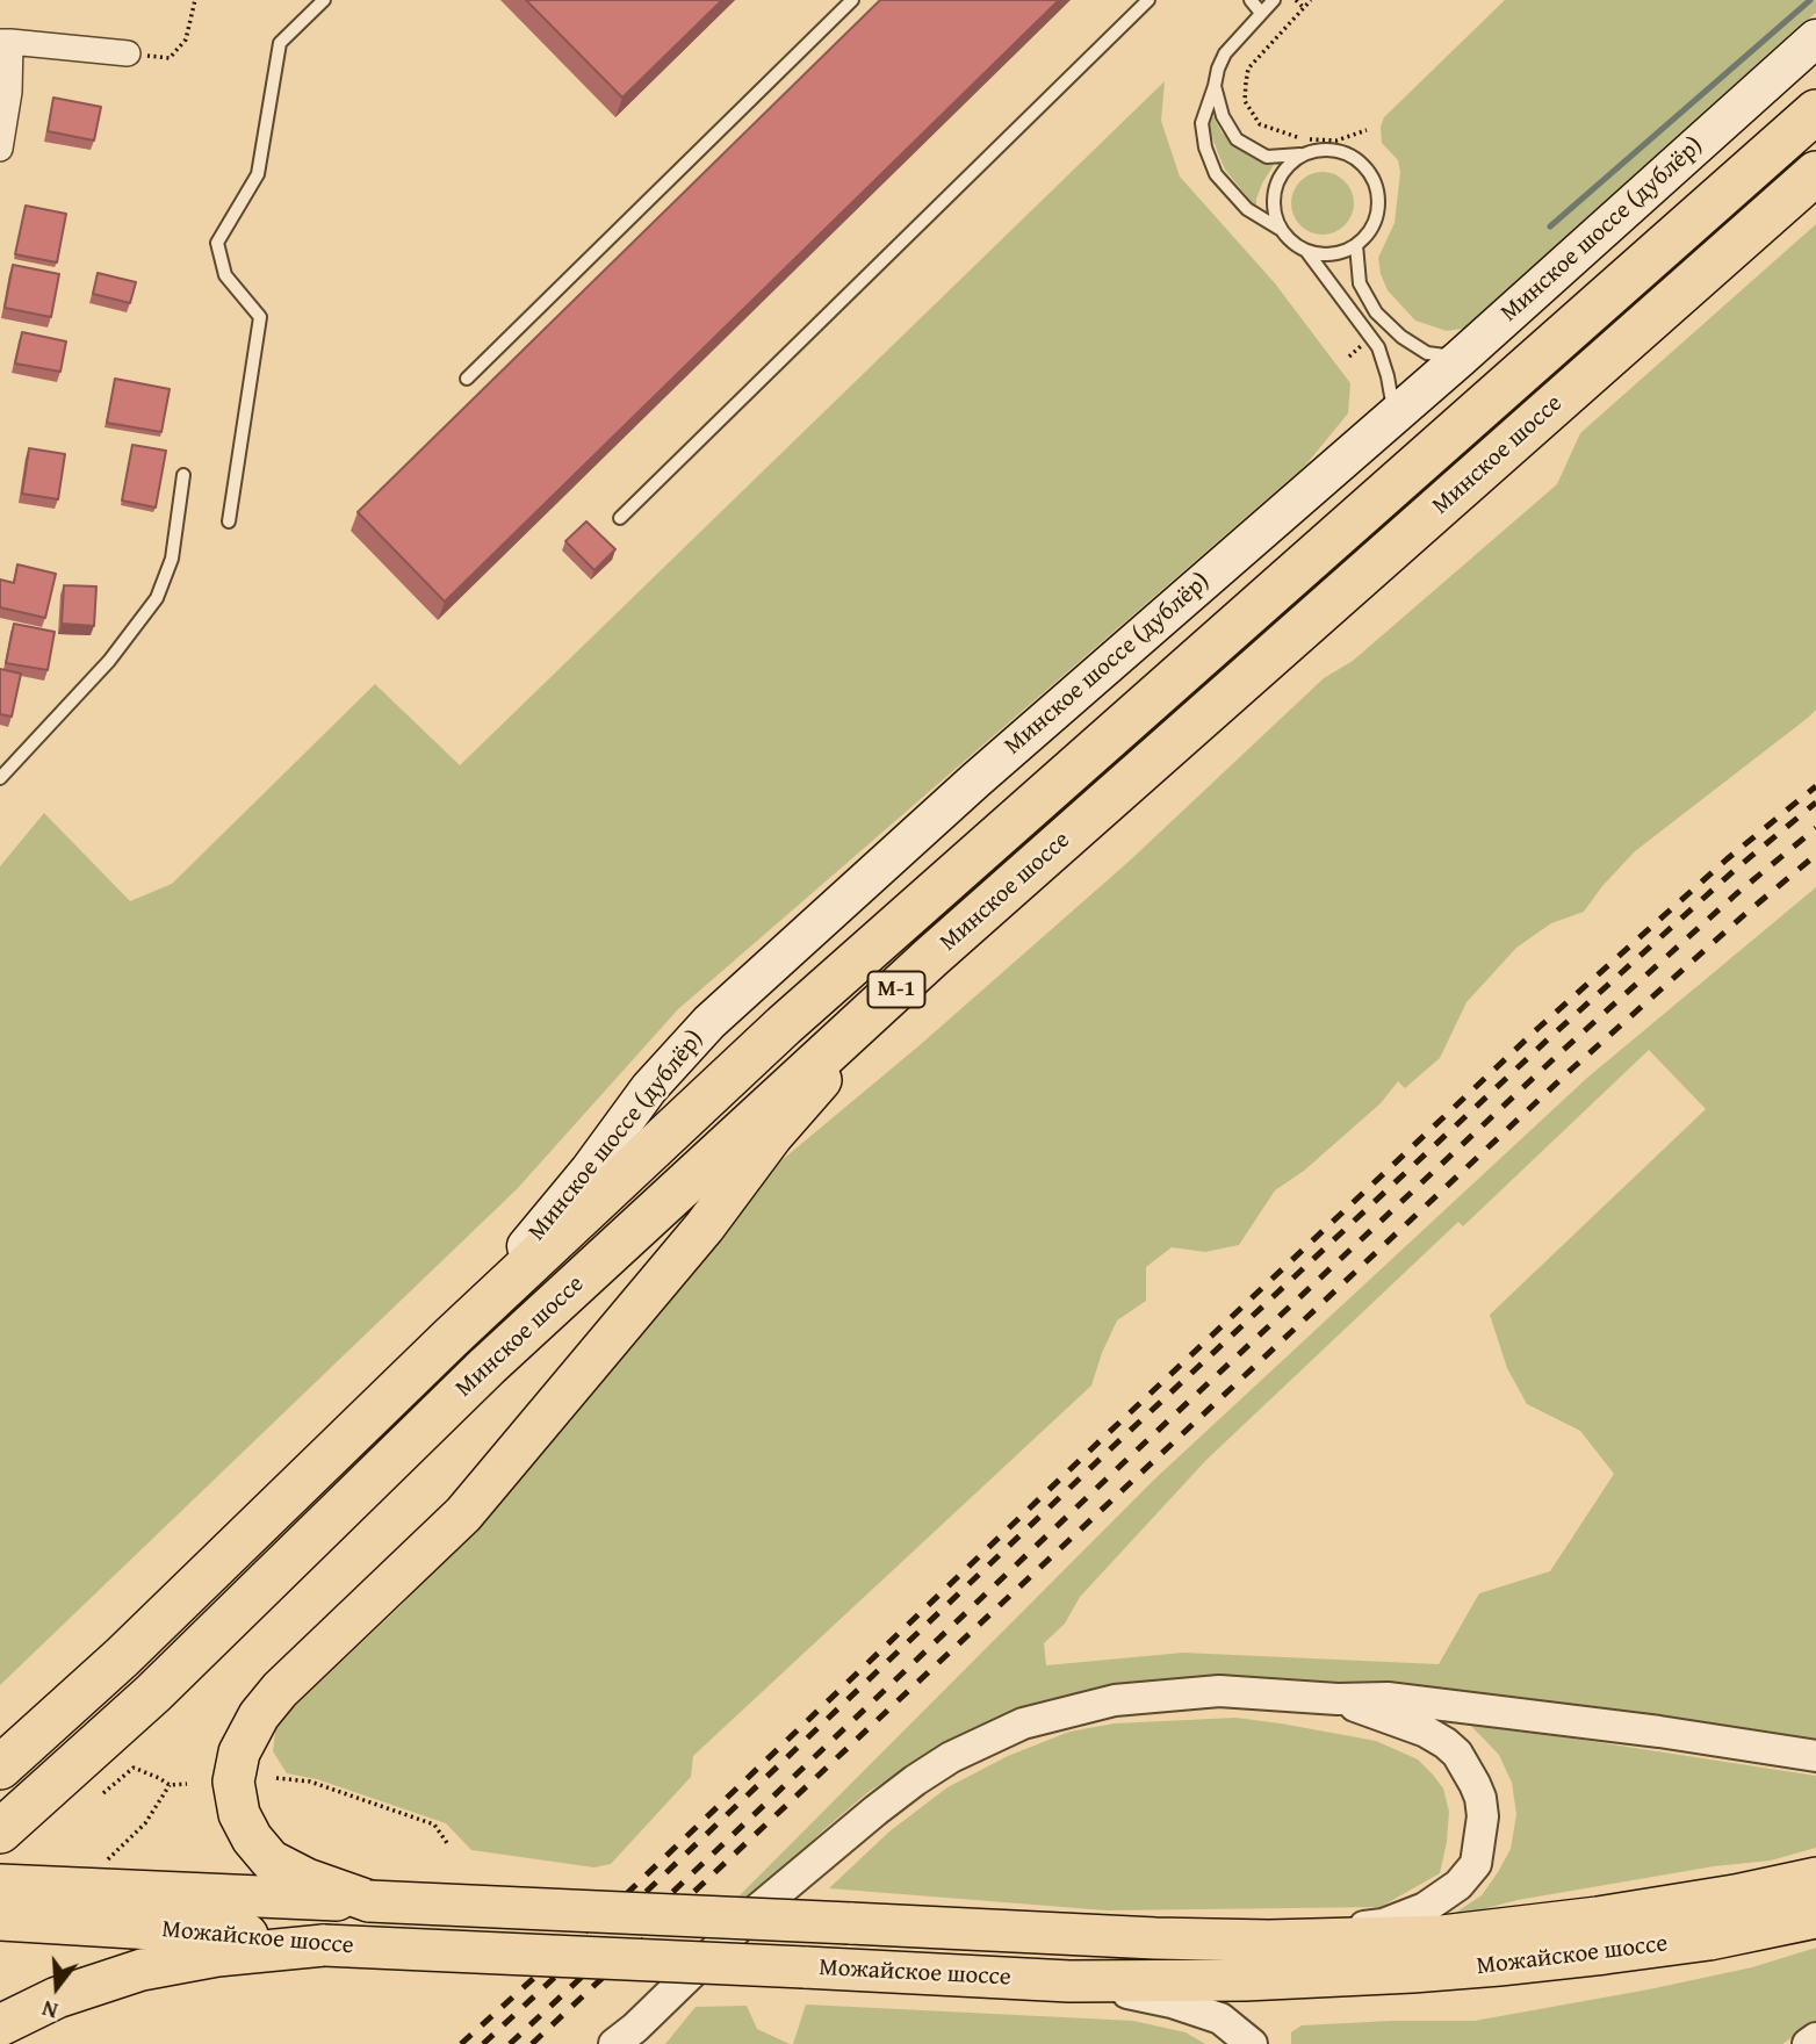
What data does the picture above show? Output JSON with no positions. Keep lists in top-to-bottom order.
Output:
{
  "streets": {
    "highway": ["Минское шоссе", "М-1"],
    "main road": ["Минское шоссе (дублёр)", "Можайское шоссе"]
  },
  "crossings": [
    ["Минское шоссе (дублёр)", "Минское шоссе"]
  ],
  "north": "bottom"
}
